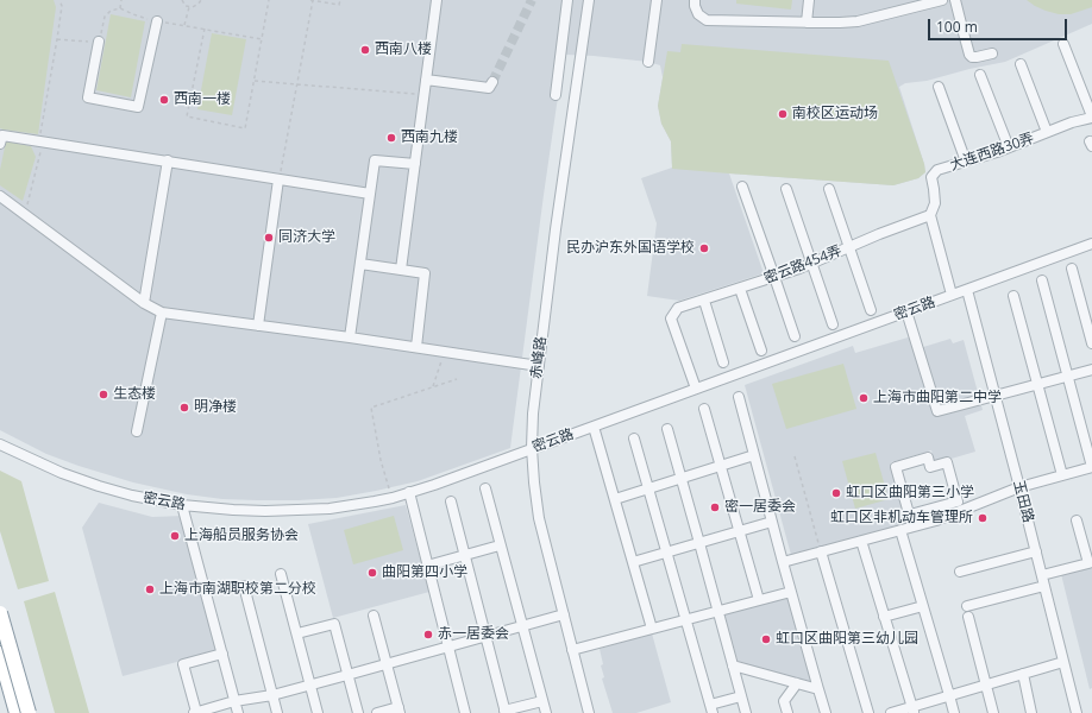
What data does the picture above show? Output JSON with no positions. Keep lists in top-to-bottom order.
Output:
{
  "streets": {
    "street": [
      "大连西路30弄",
      "密云路454弄",
      "密云路",
      "赤峰路",
      "玉田路"
    ]
  },
  "crossings": [
    ["大连西路30弄", "密云路454弄"],
    ["密云路454弄", "密云路"],
    ["密云路", "赤峰路"],
    ["密云路", "玉田路"]
  ],
  "places": [
    "西南八楼",
    "西南一楼",
    "南校区运动场",
    "西南九楼",
    "同济大学",
    "民办沪东外国语学校",
    "生态楼",
    "上海市曲阳第二中学",
    "明净楼",
    "虹口区曲阳第三小学",
    "密一居委会",
    "虹口区非机动车管理所",
    "上海船员服务协会",
    "曲阳第四小学",
    "上海市南湖职校第二分校",
    "赤一居委会",
    "虹口区曲阳第三幼儿园"
  ],
  "scale_bar": "100 m"
}
